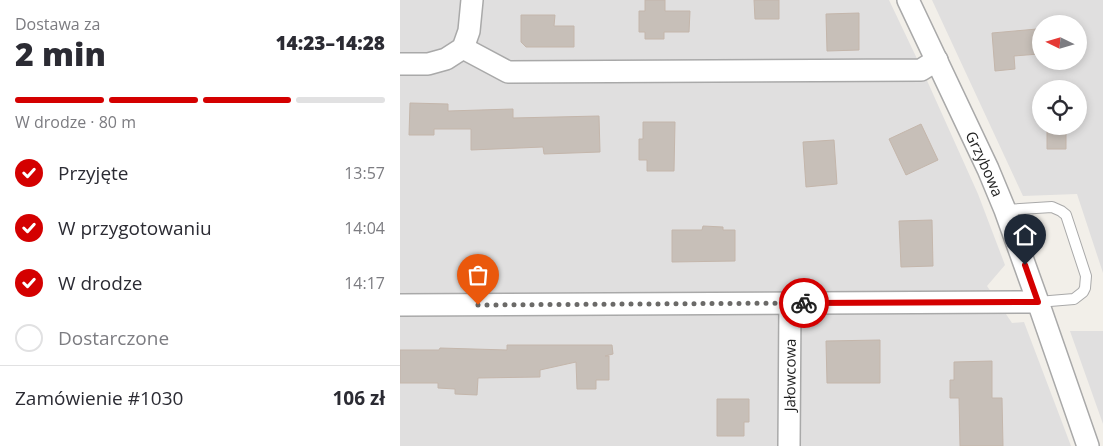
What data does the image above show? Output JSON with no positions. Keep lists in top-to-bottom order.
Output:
{
  "streets": {
    "street": ["Grzybowa", "Jałowcowa"]
  },
  "north": "left",
  "page": {
    "heading": ["2 min", "Dostawa za", "14:23–14:28"],
    "panel": ["Zamówienie #1030", "106 zł"],
    "bar": "W drodze · 80 m",
    "list": [
      ["Przyjęte", "13:57"],
      ["W przygotowaniu", "14:04"],
      ["W drodze", "14:17"],
      "Dostarczone"
    ]
  }
}
